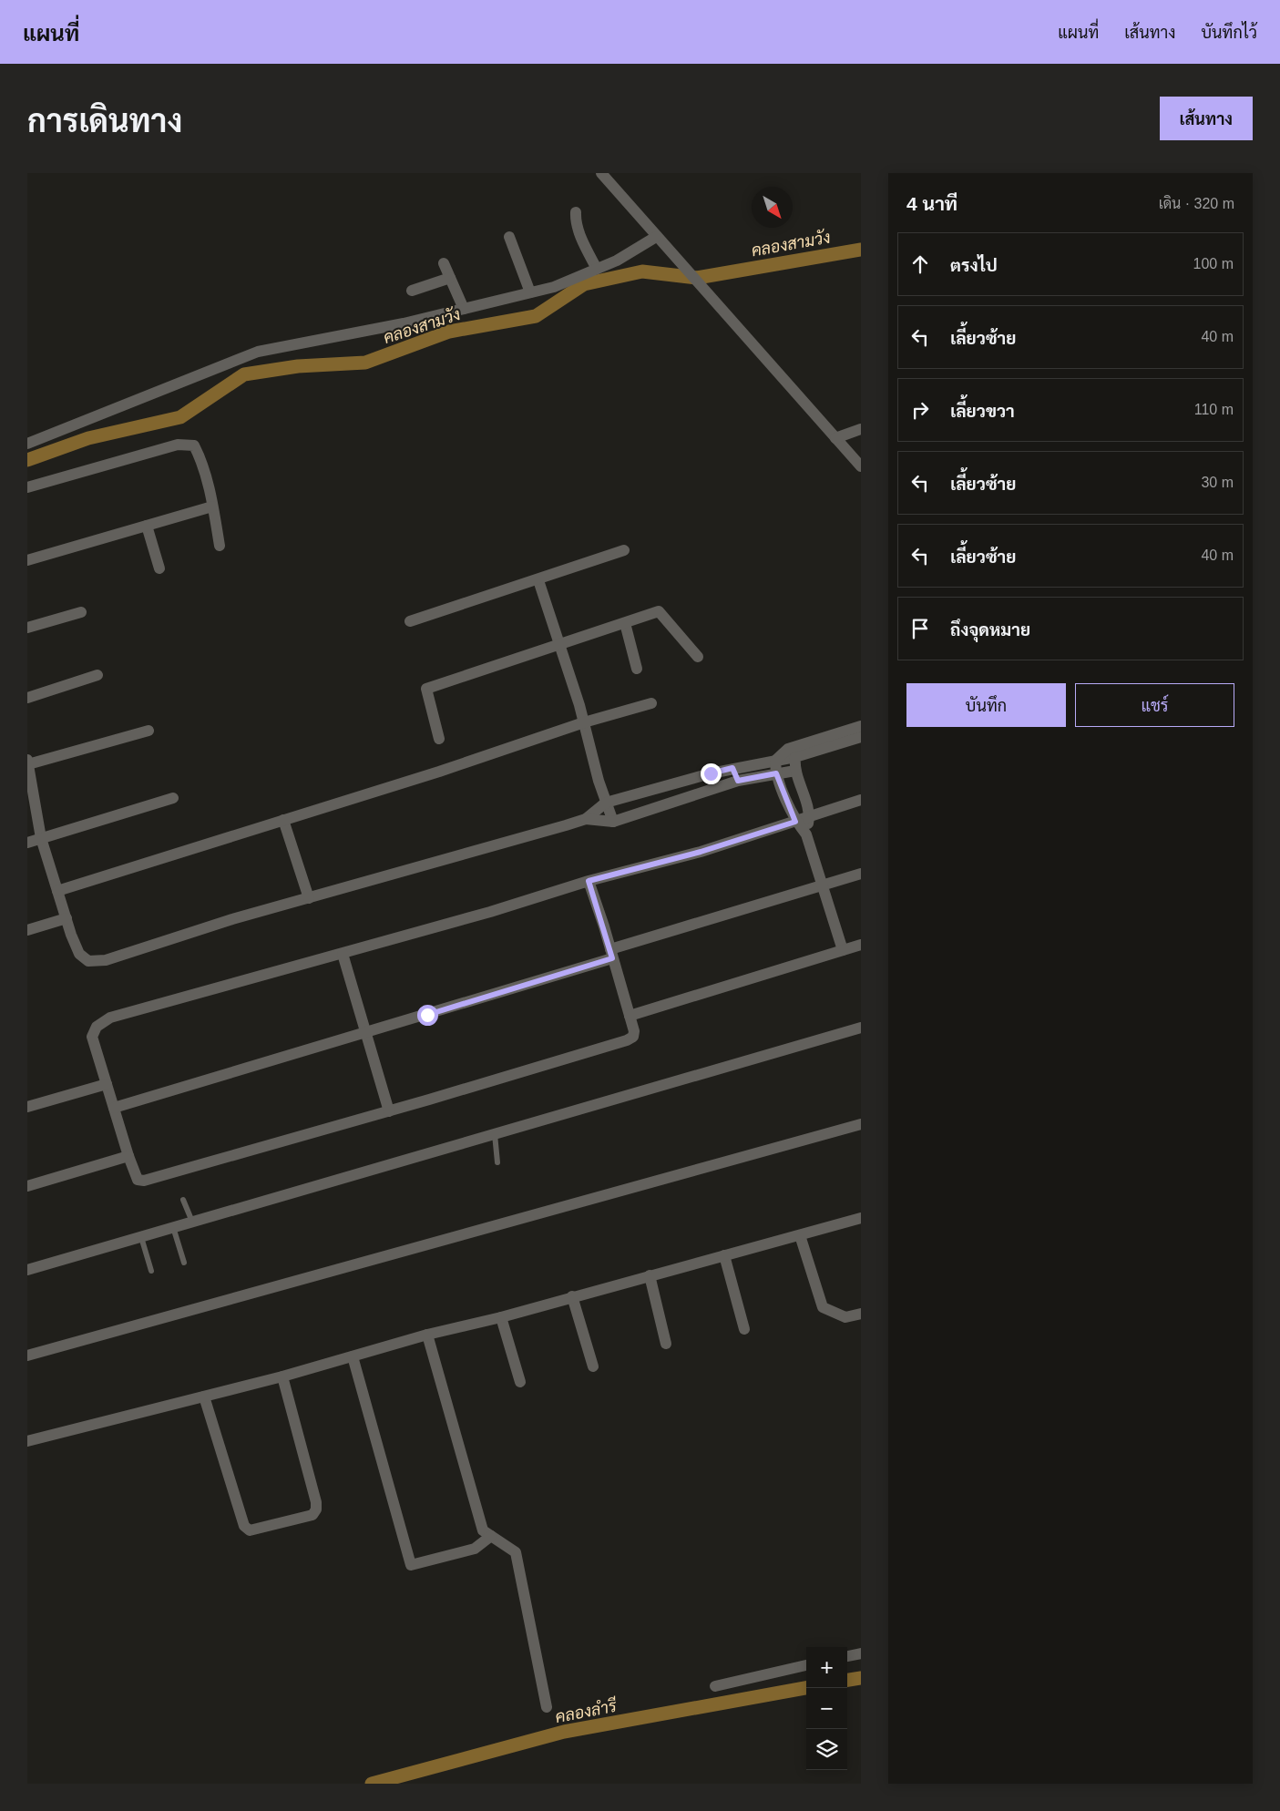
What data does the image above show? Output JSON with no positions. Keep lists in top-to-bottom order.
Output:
{
  "water": ["คลองสามวัง", "คลองลำรี"],
  "north": "bottom right",
  "page": {
    "header": "แผนที่",
    "nav": ["แผนที่", "เส้นทาง", "บันทึกไว้"],
    "buttons": [
      "เส้นทาง",
      ["บันทึก", "แชร์"]
    ],
    "title": "การเดินทาง",
    "heading": ["4 นาที", "เดิน · 320 m"],
    "list": [
      ["ตรงไป", "100 m"],
      ["เลี้ยวซ้าย", "40 m"],
      ["เลี้ยวขวา", "110 m"],
      ["เลี้ยวซ้าย", "30 m"],
      ["เลี้ยวซ้าย", "40 m"],
      "ถึงจุดหมาย"
    ],
    "map_buttons": ["+", "−"]
  }
}
